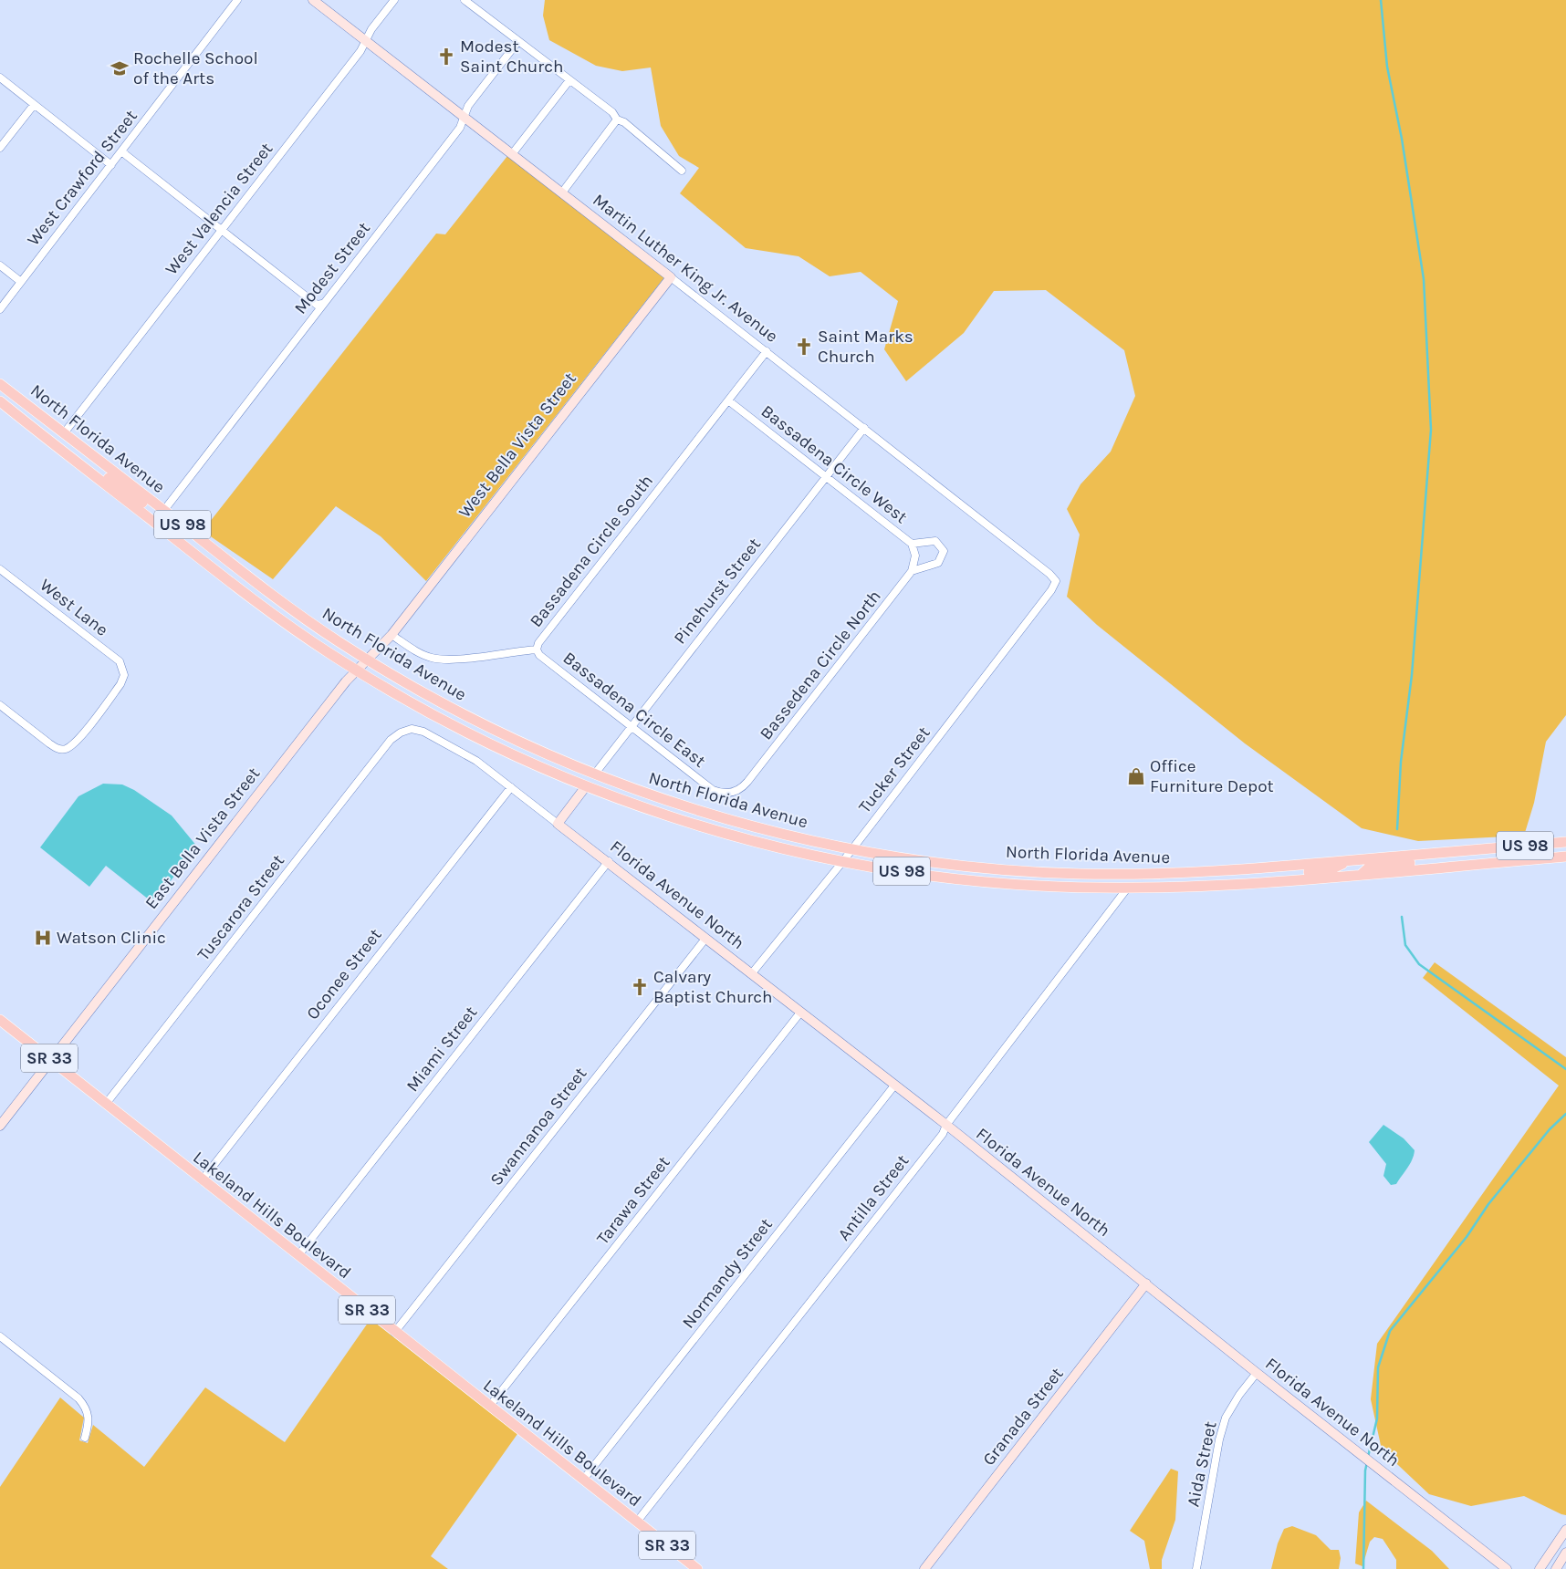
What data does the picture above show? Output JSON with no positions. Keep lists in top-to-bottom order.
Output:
{
  "streets": {
    "main road": [
      "North Florida Avenue",
      "US 98",
      "SR 33",
      "Lakeland Hills Boulevard"
    ],
    "street": [
      "West Crawford Street",
      "West Valencia Street",
      "Modest Street",
      "Martin Luther King Jr. Avenue",
      "West Bella Vista Street",
      "Bassadena Circle West",
      "Bassadena Circle South",
      "Pinehurst Street",
      "West Lane",
      "Bassedena Circle North",
      "Bassadena Circle East",
      "Tucker Street",
      "East Bella Vista Street",
      "Florida Avenue North",
      "Tuscarora Street",
      "Oconee Street",
      "Miami Street",
      "Swannanoa Street",
      "Antilla Street",
      "Tarawa Street",
      "Normandy Street",
      "Granada Street",
      "Aida Street"
    ]
  },
  "crossings": [
    ["West Valencia Street", "Martin Luther King Jr. Avenue"],
    ["West Valencia Street", "North Florida Avenue"],
    ["Modest Street", "Martin Luther King Jr. Avenue"],
    ["Modest Street", "North Florida Avenue"],
    ["Martin Luther King Jr. Avenue", "West Bella Vista Street"],
    ["Martin Luther King Jr. Avenue", "Bassadena Circle South"],
    ["Martin Luther King Jr. Avenue", "Pinehurst Street"],
    ["Martin Luther King Jr. Avenue", "Tucker Street"],
    ["North Florida Avenue", "West Bella Vista Street"],
    ["North Florida Avenue", "Pinehurst Street"],
    ["North Florida Avenue", "Tucker Street"],
    ["North Florida Avenue", "East Bella Vista Street"],
    ["North Florida Avenue", "Antilla Street"],
    ["West Bella Vista Street", "Bassadena Circle South"],
    ["West Bella Vista Street", "East Bella Vista Street"],
    ["Bassadena Circle West", "Bassadena Circle South"],
    ["Bassadena Circle West", "Pinehurst Street"],
    ["Bassadena Circle West", "Bassedena Circle North"],
    ["Bassadena Circle South", "Bassadena Circle East"],
    ["Pinehurst Street", "Bassadena Circle East"],
    ["Bassedena Circle North", "Bassadena Circle East"],
    ["Tucker Street", "Florida Avenue North"],
    ["East Bella Vista Street", "Lakeland Hills Boulevard"],
    ["Florida Avenue North", "Miami Street"],
    ["Florida Avenue North", "Swannanoa Street"],
    ["Florida Avenue North", "Antilla Street"],
    ["Florida Avenue North", "Tarawa Street"],
    ["Florida Avenue North", "Normandy Street"],
    ["Florida Avenue North", "Granada Street"],
    ["Florida Avenue North", "Aida Street"],
    ["Tuscarora Street", "Oconee Street"],
    ["Tuscarora Street", "Lakeland Hills Boulevard"],
    ["Oconee Street", "Lakeland Hills Boulevard"],
    ["Miami Street", "Lakeland Hills Boulevard"],
    ["Swannanoa Street", "Lakeland Hills Boulevard"],
    ["Antilla Street", "Lakeland Hills Boulevard"],
    ["Tarawa Street", "Lakeland Hills Boulevard"],
    ["Lakeland Hills Boulevard", "Normandy Street"]
  ],
  "places": {
    "church": ["Modest Saint Church", "Saint Marks Church", "Calvary Baptist Church"],
    "school or university": ["Rochelle School of the Arts"],
    "shop": ["Office Furniture Depot"],
    "hospital": ["Watson Clinic"]
  }
}
